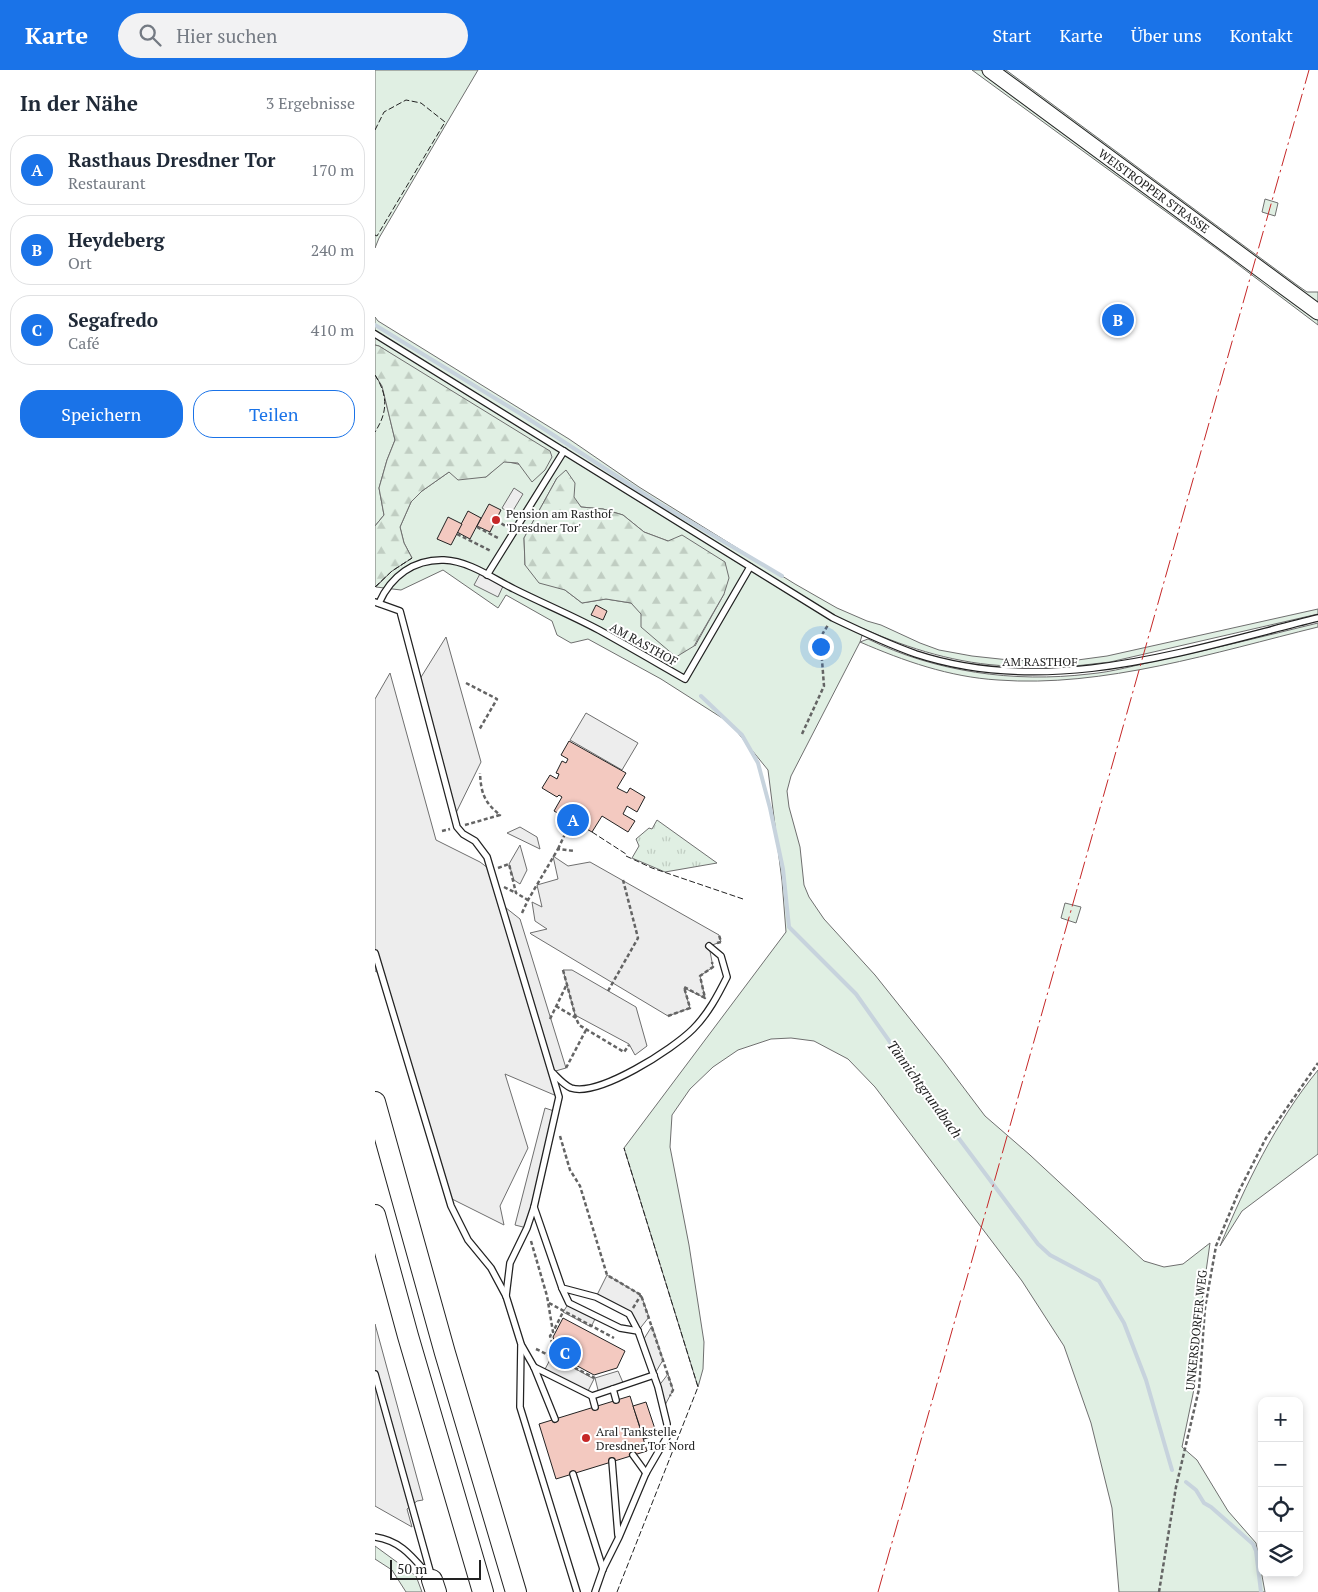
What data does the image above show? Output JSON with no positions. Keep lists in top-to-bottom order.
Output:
{
  "streets": {
    "street": ["WEISTROPPER STRASSE"],
    "lane": ["AM RASTHOF"],
    "path": ["UNKERSDORFER WEG"]
  },
  "water": ["Tännichtgrundbach"],
  "places": ["Pension am Rasthof 'Dresdner Tor'", "Aral Tankstelle Dresdner Tor Nord"],
  "scale_bar": "50 m",
  "page": {
    "header": "Karte",
    "search": "Hier suchen",
    "nav": [
      "Start",
      "Karte",
      "Über uns",
      "Kontakt"
    ],
    "heading": ["In der Nähe", "3 Ergebnisse"],
    "list": [
      {
        "mark": "A",
        "name": "Rasthaus Dresdner Tor",
        "note": "Restaurant",
        "value": "170 m"
      },
      {
        "mark": "B",
        "name": "Heydeberg",
        "note": "Ort",
        "value": "240 m"
      },
      {
        "mark": "C",
        "name": "Segafredo",
        "note": "Café",
        "value": "410 m"
      }
    ],
    "pins": ["B", "A", "C"],
    "buttons": ["Speichern", "Teilen"],
    "map_buttons": ["+", "−"],
    "scale": "50 m"
  }
}
